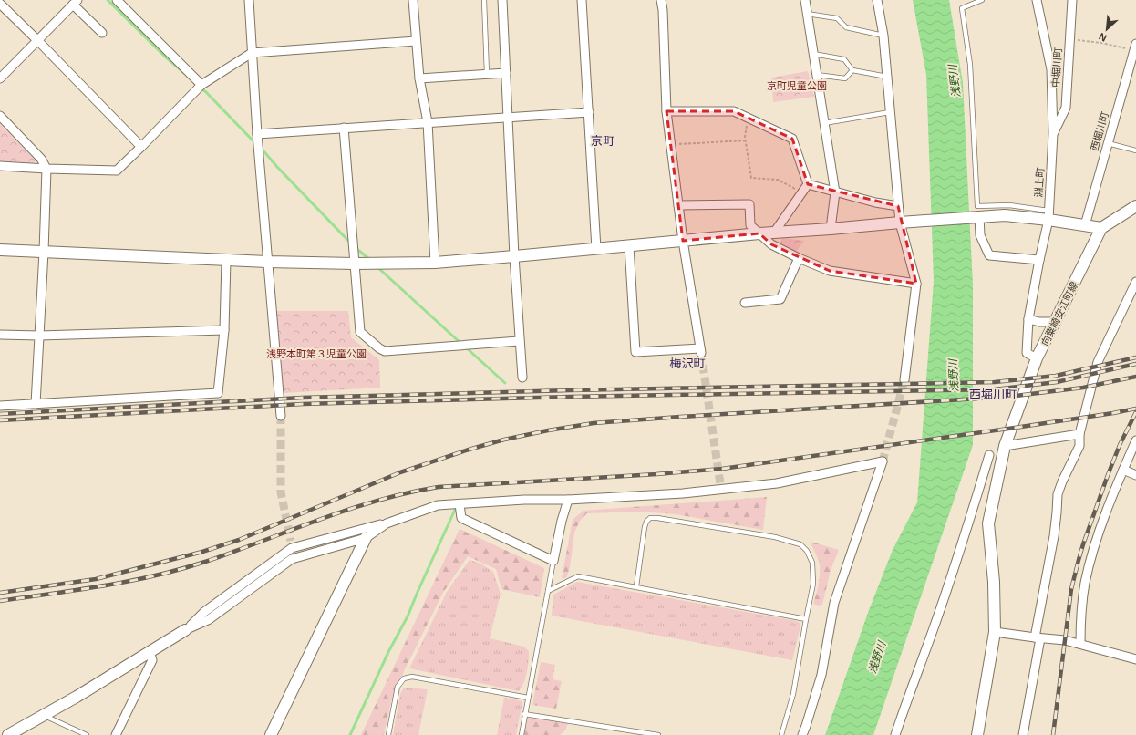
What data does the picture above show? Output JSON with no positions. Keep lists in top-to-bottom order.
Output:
{
  "streets": {
    "street": [
      "中堀川町",
      "西堀川町",
      "淵上町",
      "向粟崎安江町線"
    ]
  },
  "crossings": [
    ["中堀川町", "淵上町"],
    ["淵上町", "向粟崎安江町線"]
  ],
  "districts": ["京町", "梅沢町", "西堀川町"],
  "water": ["浅野川"],
  "parks": ["京町児童公園", "浅野本町第３児童公園"],
  "north": "bottom left"
}
